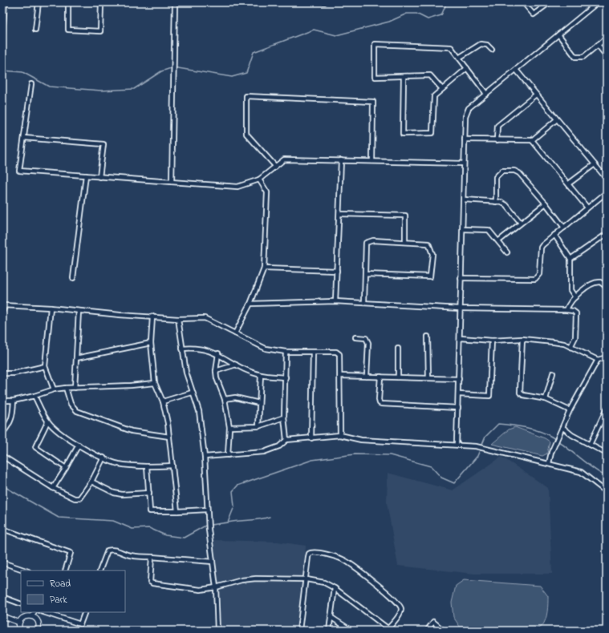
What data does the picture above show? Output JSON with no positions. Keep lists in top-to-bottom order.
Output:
{
  "legend": ["Road", "Park"]
}
